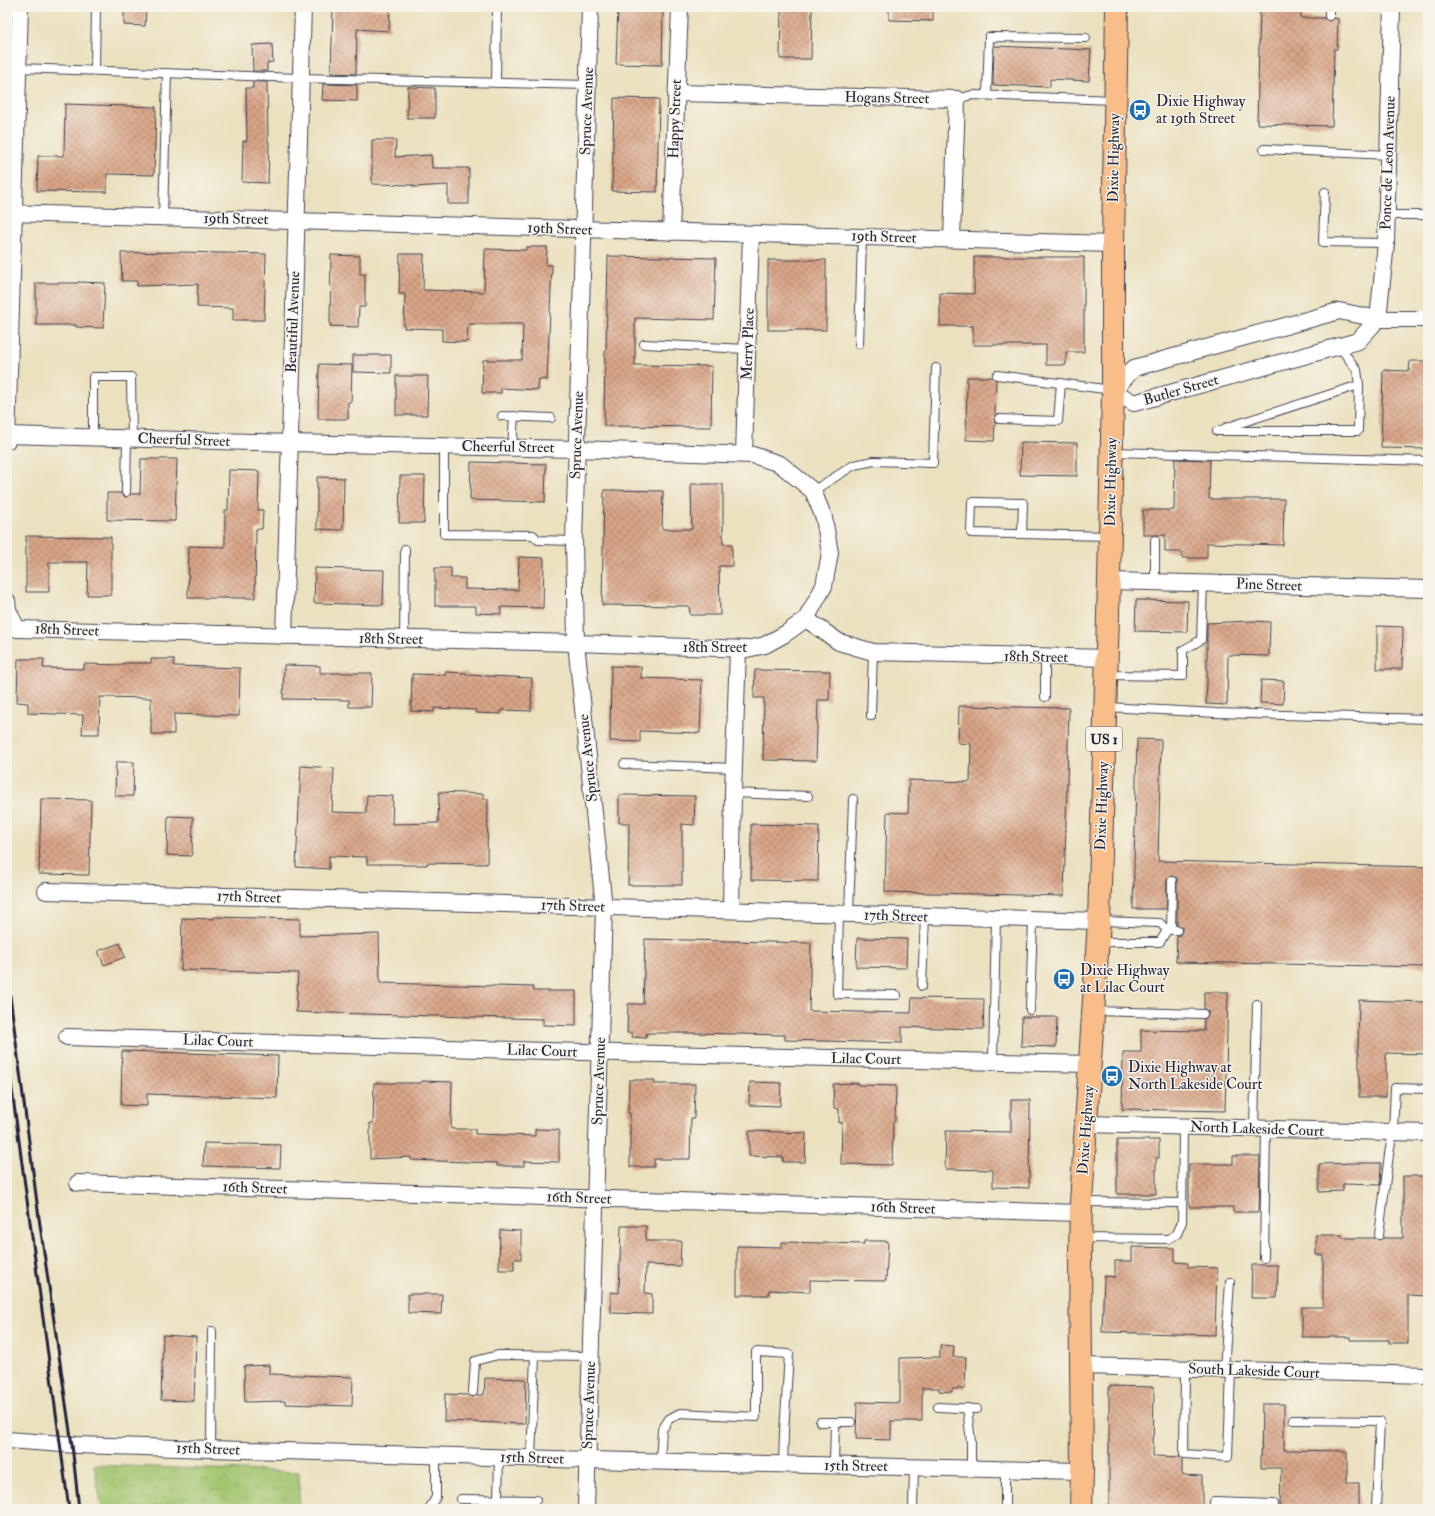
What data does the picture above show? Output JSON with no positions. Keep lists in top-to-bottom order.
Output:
{
  "streets": {
    "main road": ["Dixie Highway", "US 1"],
    "street": [
      "Hogans Street",
      "Spruce Avenue",
      "Happy Street",
      "Ponce de Leon Avenue",
      "19th Street",
      "Beautiful Avenue",
      "Merry Place",
      "Butler Street",
      "Cheerful Street",
      "Pine Street",
      "18th Street",
      "17th Street",
      "Lilac Court",
      "North Lakeside Court",
      "16th Street",
      "South Lakeside Court",
      "15th Street"
    ]
  },
  "crossings": [
    ["Hogans Street", "Happy Street"],
    ["Spruce Avenue", "19th Street"],
    ["Spruce Avenue", "Cheerful Street"],
    ["Spruce Avenue", "18th Street"],
    ["Spruce Avenue", "17th Street"],
    ["Spruce Avenue", "Lilac Court"],
    ["Spruce Avenue", "16th Street"],
    ["Spruce Avenue", "15th Street"],
    ["Happy Street", "19th Street"],
    ["Dixie Highway", "19th Street"],
    ["Dixie Highway", "Butler Street"],
    ["Dixie Highway", "Pine Street"],
    ["Dixie Highway", "18th Street"],
    ["Dixie Highway", "17th Street"],
    ["Dixie Highway", "Lilac Court"],
    ["Dixie Highway", "North Lakeside Court"],
    ["Dixie Highway", "16th Street"],
    ["Dixie Highway", "South Lakeside Court"],
    ["Dixie Highway", "15th Street"],
    ["Ponce de Leon Avenue", "Butler Street"],
    ["19th Street", "Beautiful Avenue"],
    ["19th Street", "Merry Place"],
    ["Beautiful Avenue", "Cheerful Street"],
    ["Beautiful Avenue", "18th Street"],
    ["Merry Place", "Cheerful Street"],
    ["Cheerful Street", "18th Street"]
  ],
  "places": {
    "bus stop": ["Dixie Highway at 19th Street", "Dixie Highway at Lilac Court", "Dixie Highway at North Lakeside Court"]
  }
}
